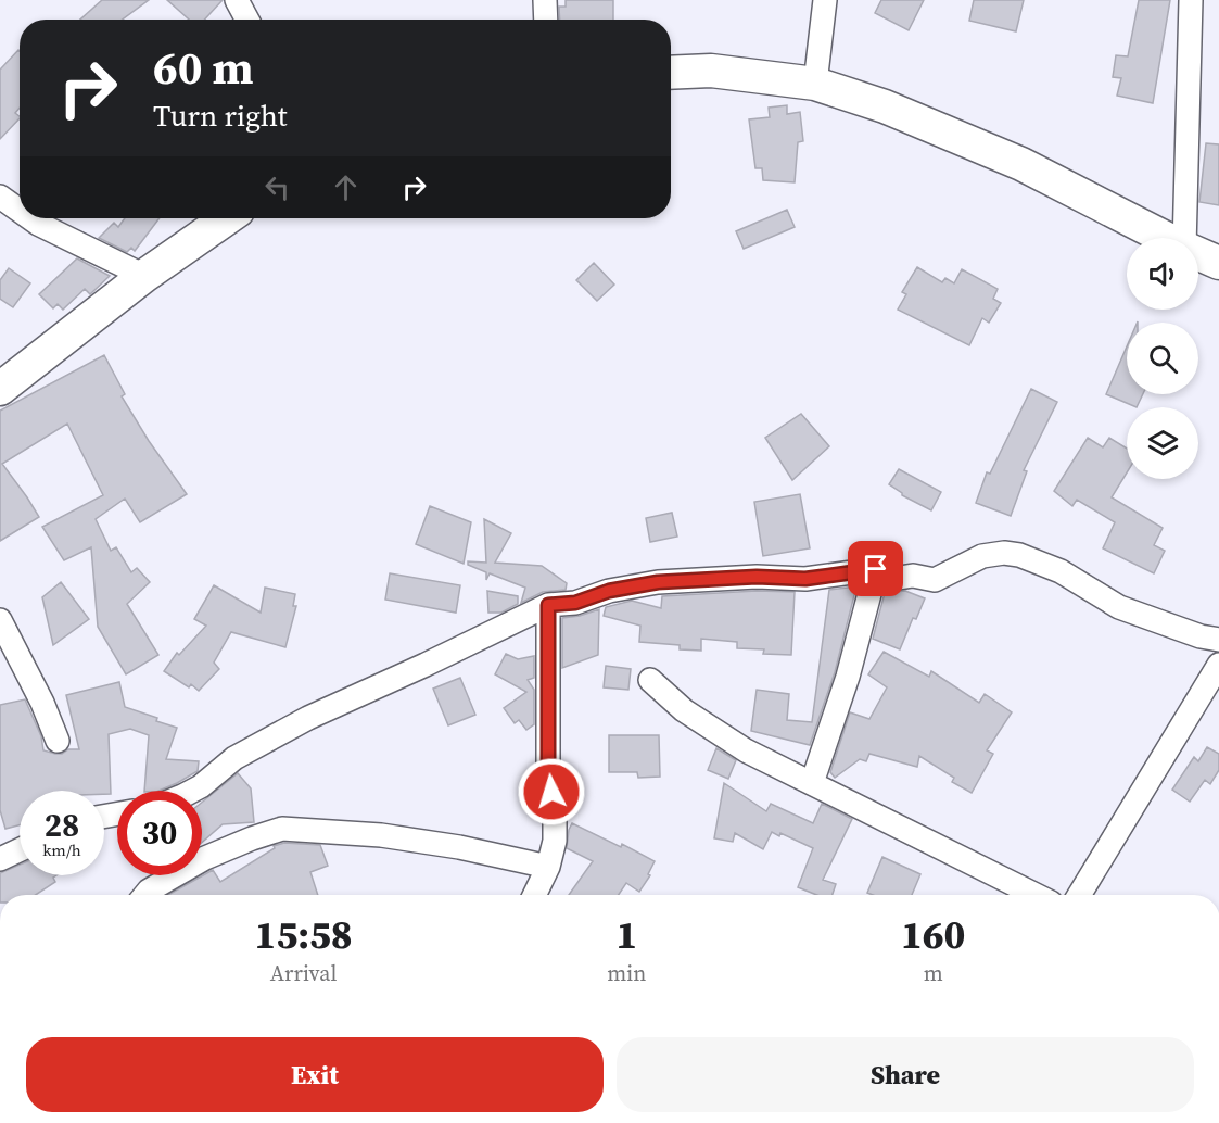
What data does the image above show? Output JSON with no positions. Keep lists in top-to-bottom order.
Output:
{
  "page": {
    "turn": ["60 m", "Turn right"],
    "speed": "28 km/h",
    "limit": "30",
    "eta": [
      "15:58",
      "Arrival",
      "1",
      "min",
      "160",
      "m"
    ],
    "buttons": ["Exit", "Share"]
  }
}
